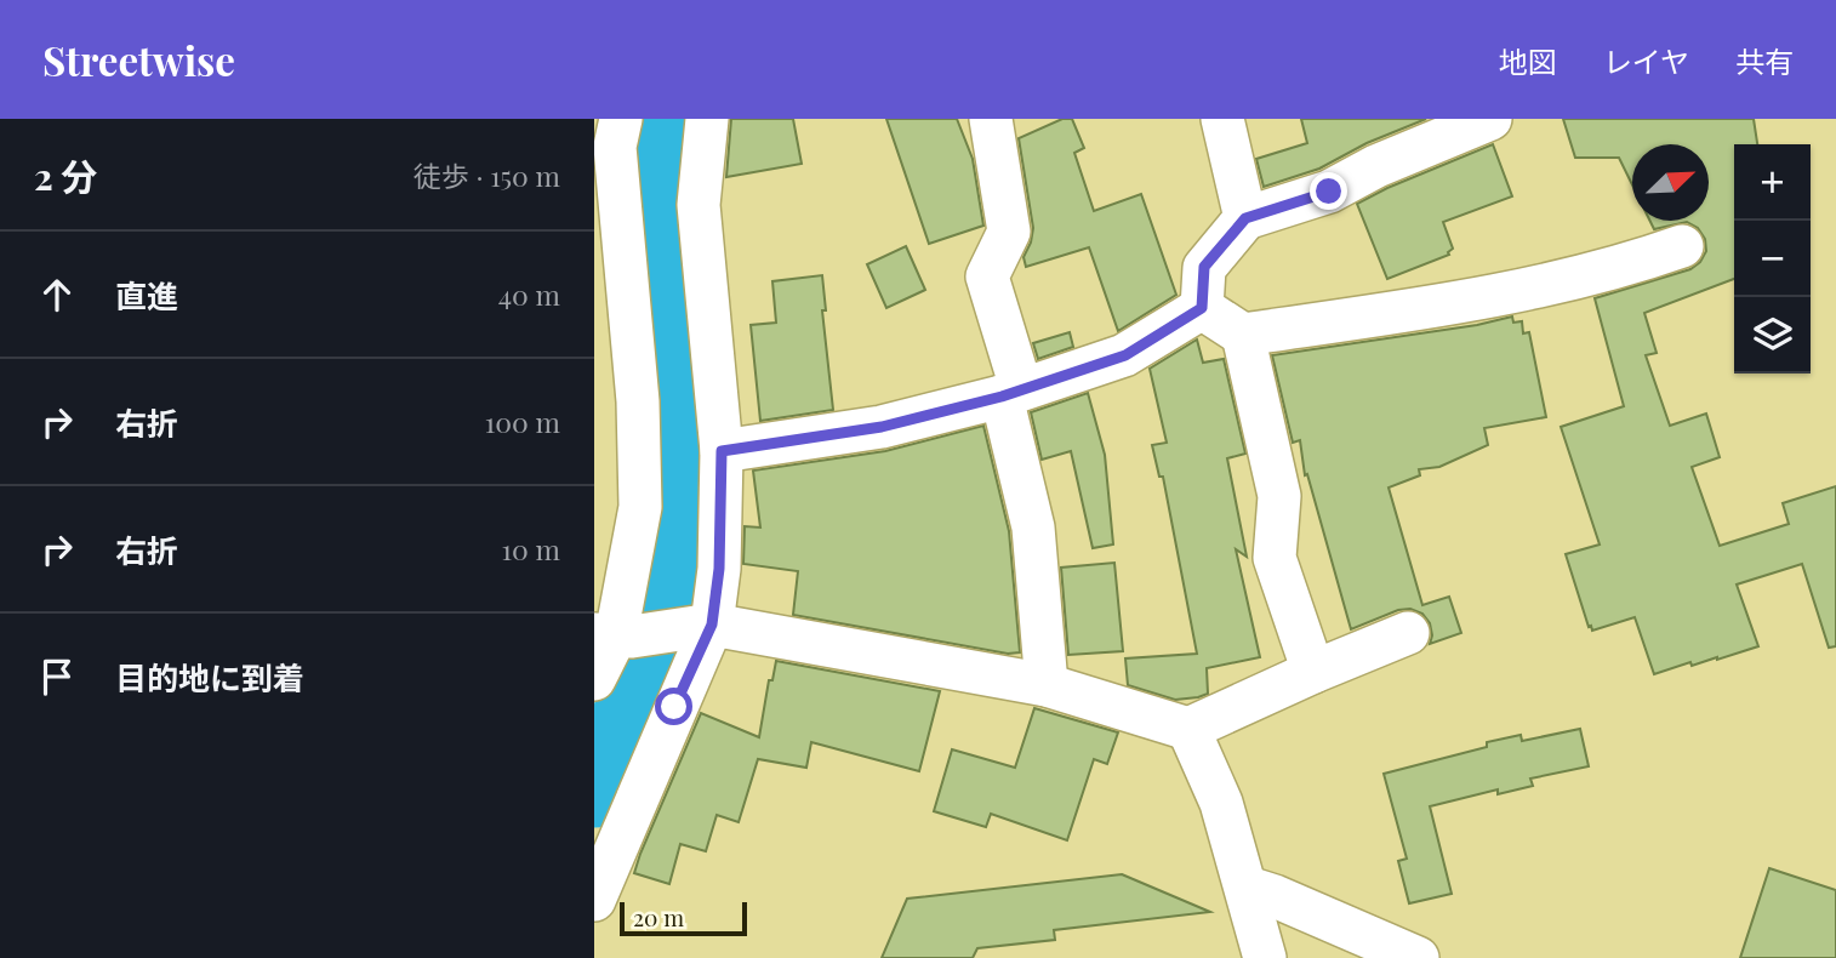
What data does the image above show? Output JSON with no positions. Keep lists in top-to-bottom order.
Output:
{
  "scale_bar": "20 m",
  "north": "top right",
  "page": {
    "header": "Streetwise",
    "nav": ["地図", "レイヤ", "共有"],
    "heading": ["2 分", "徒歩 · 150 m"],
    "map_buttons": ["+", "−"],
    "list": [
      ["直進", "40 m"],
      ["右折", "100 m"],
      ["右折", "10 m"],
      "目的地に到着"
    ],
    "scale": "20 m"
  }
}
